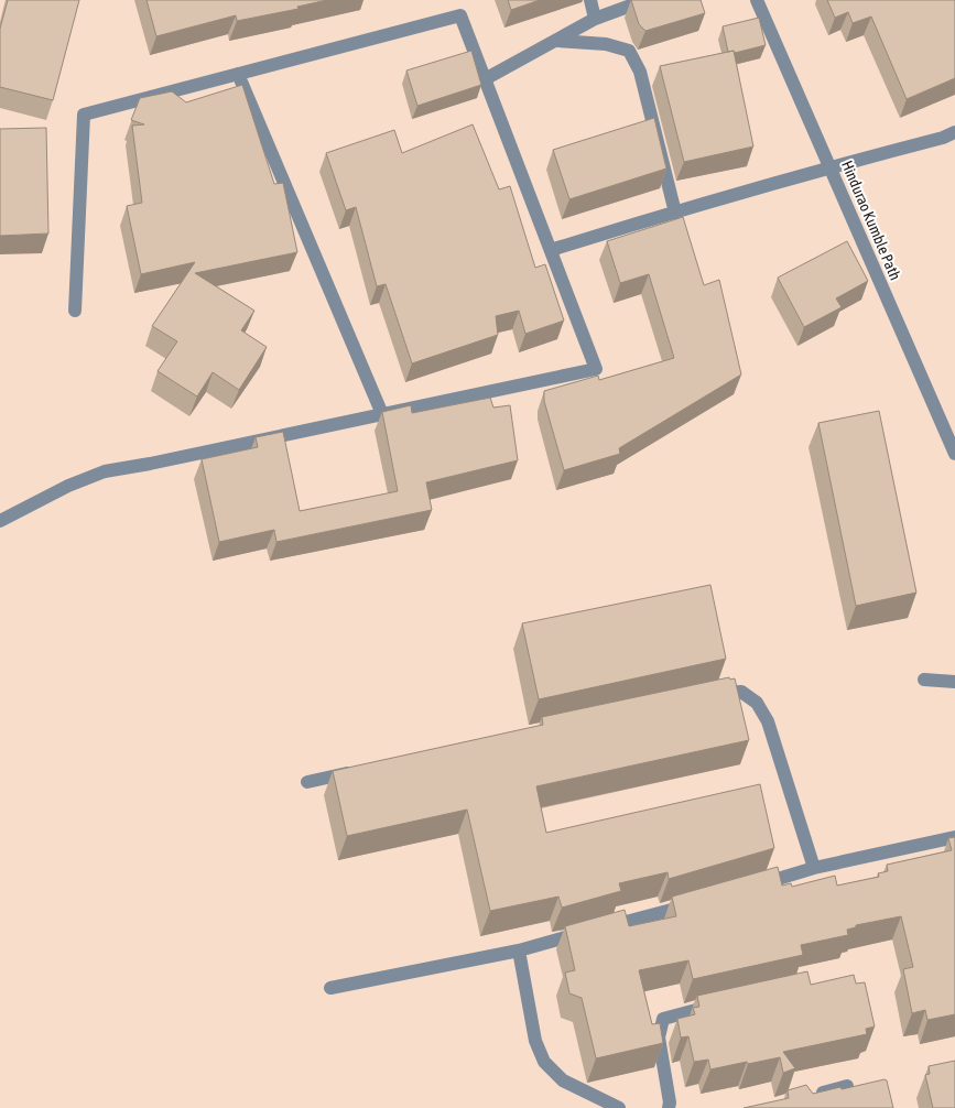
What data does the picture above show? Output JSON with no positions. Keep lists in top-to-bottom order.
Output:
{
  "streets": {
    "street": ["Hindurao Kumble Path"]
  }
}
